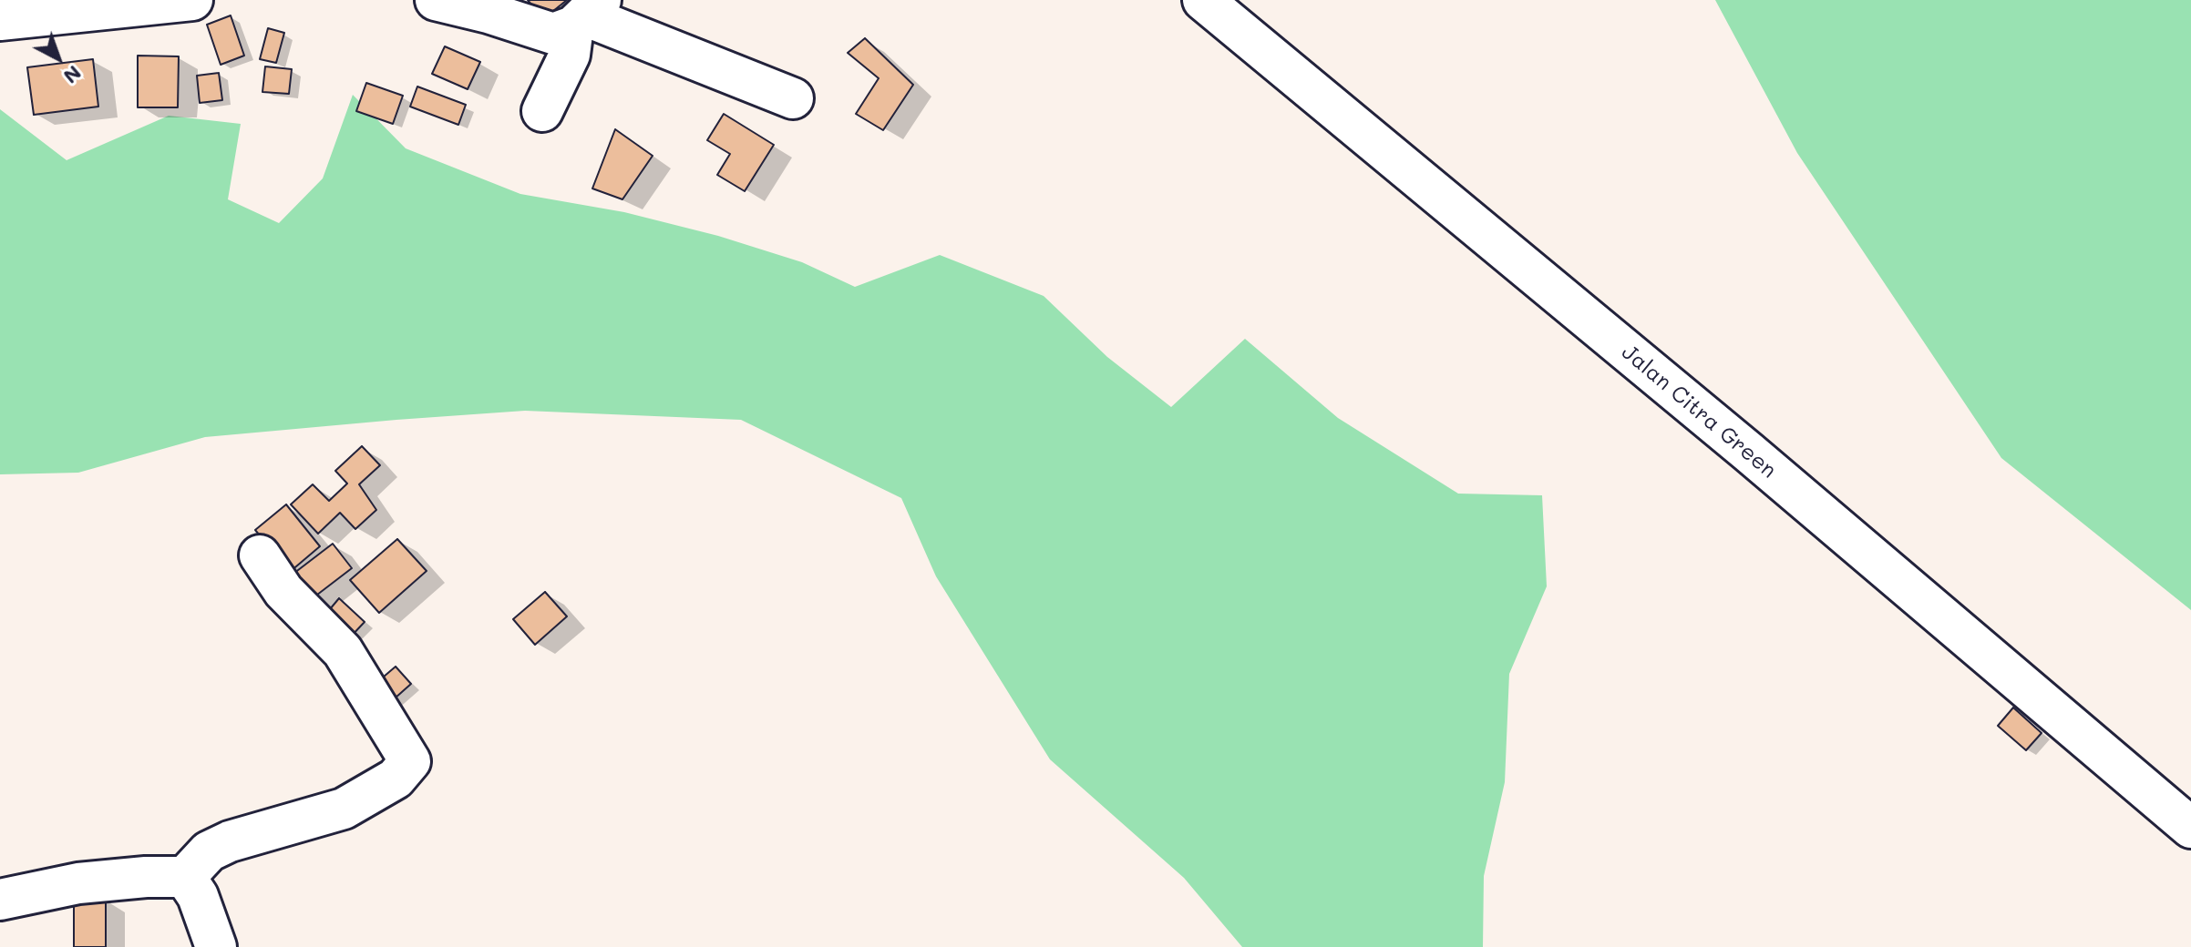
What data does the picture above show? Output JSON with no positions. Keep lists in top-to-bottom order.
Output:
{
  "streets": {
    "street": ["Jalan Citra Green"]
  },
  "north": "bottom right"
}
